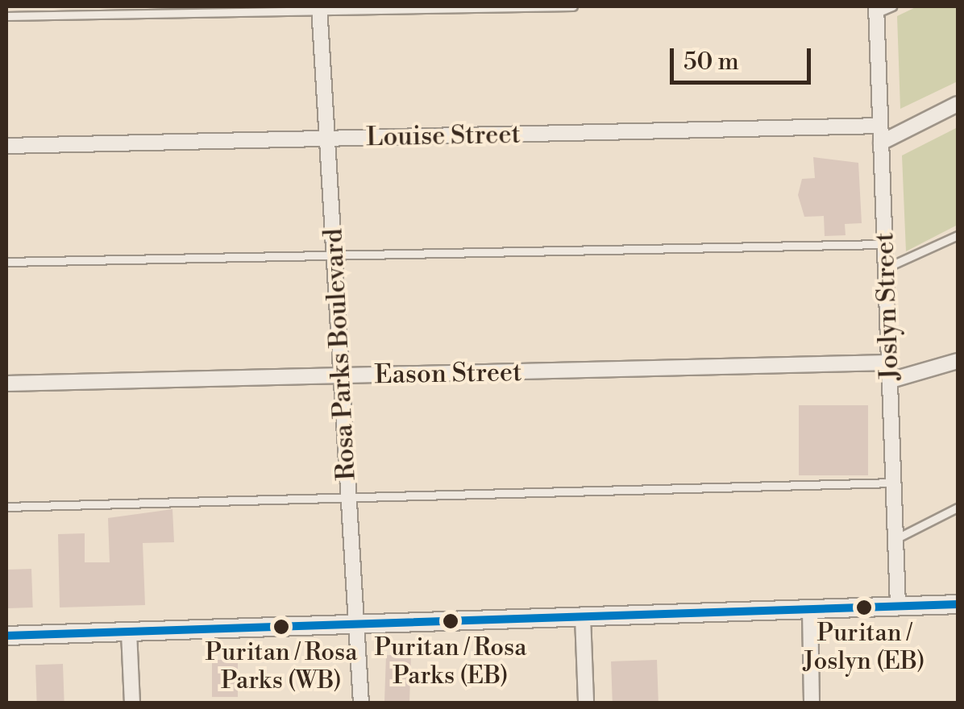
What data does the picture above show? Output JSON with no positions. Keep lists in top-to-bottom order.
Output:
{
  "streets": {
    "street": [
      "Louise Street",
      "Joslyn Street",
      "Rosa Parks Boulevard",
      "Eason Street"
    ]
  },
  "crossings": [
    ["Louise Street", "Joslyn Street"],
    ["Louise Street", "Rosa Parks Boulevard"],
    ["Joslyn Street", "Eason Street"],
    ["Rosa Parks Boulevard", "Eason Street"]
  ],
  "places": ["Puritan / Joslyn (EB)", "Puritan / Rosa Parks (EB)", "Puritan / Rosa Parks (WB)"],
  "scale_bar": "50 m"
}
